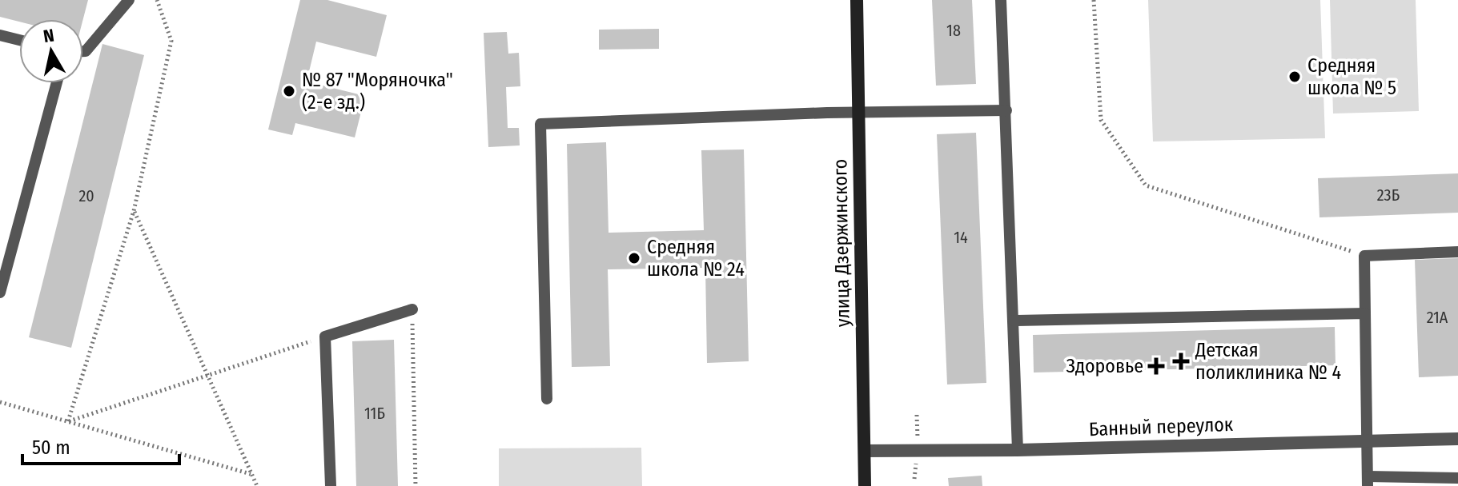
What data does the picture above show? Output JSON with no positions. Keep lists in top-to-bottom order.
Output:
{
  "streets": {
    "street": ["улица Дзержинского", "Банный переулок"]
  },
  "crossings": [
    ["улица Дзержинского", "Банный переулок"]
  ],
  "places": {
    "other": ["Средняя школа № 5", "№ 87 \"Моряночка\" (2-е зд.)", "Средняя школа № 24"],
    "health": ["Детская поликлиника № 4", "Здоровье"]
  },
  "house_numbers": [
    "18",
    "23Б",
    "20",
    "14",
    "21А",
    "11Б"
  ],
  "scale_bar": "50 m",
  "north": "top"
}
